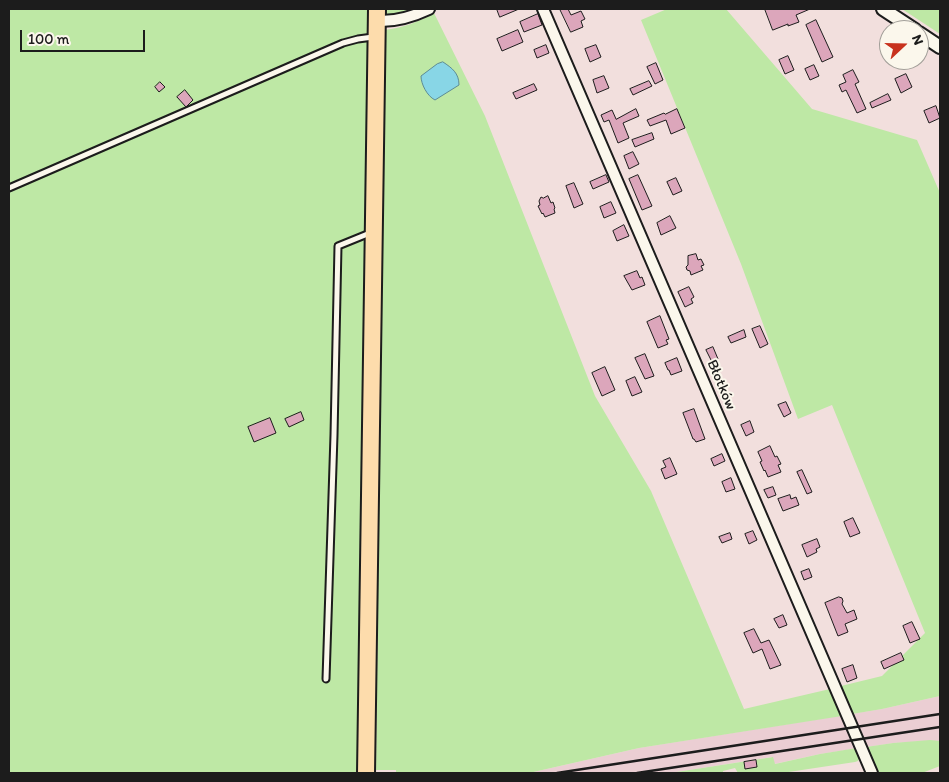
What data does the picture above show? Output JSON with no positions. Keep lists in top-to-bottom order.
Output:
{
  "streets": {
    "street": ["Błotków"]
  },
  "scale_bar": "100 m",
  "north": "right"
}
